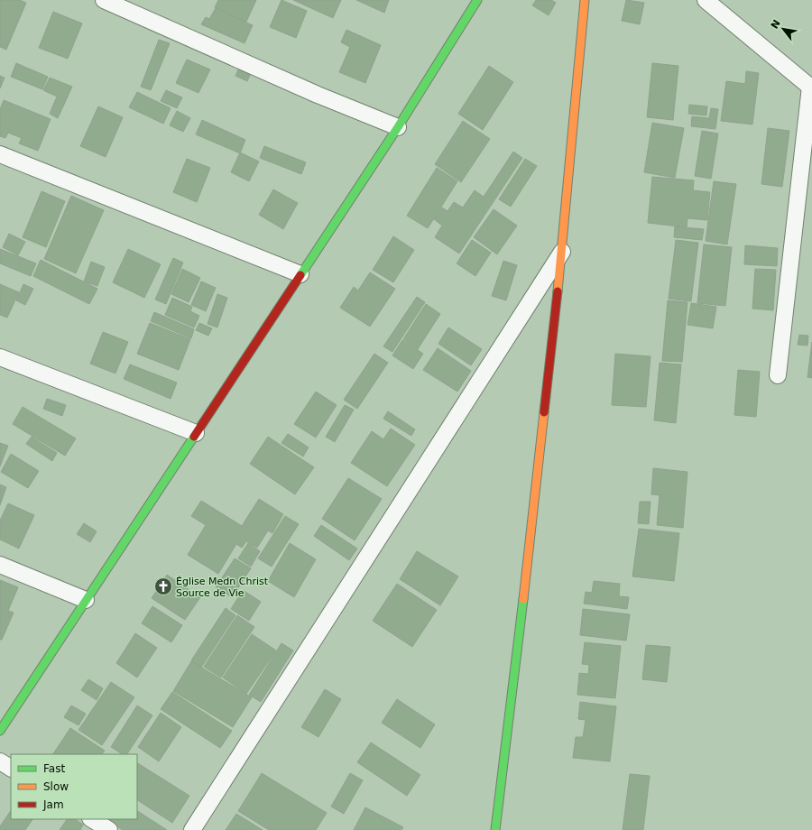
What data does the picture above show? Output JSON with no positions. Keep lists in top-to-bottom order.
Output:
{
  "places": {
    "church": ["Église Medn Christ Source de Vie"]
  },
  "legend": ["Fast", "Slow", "Jam"],
  "north": "top left"
}
